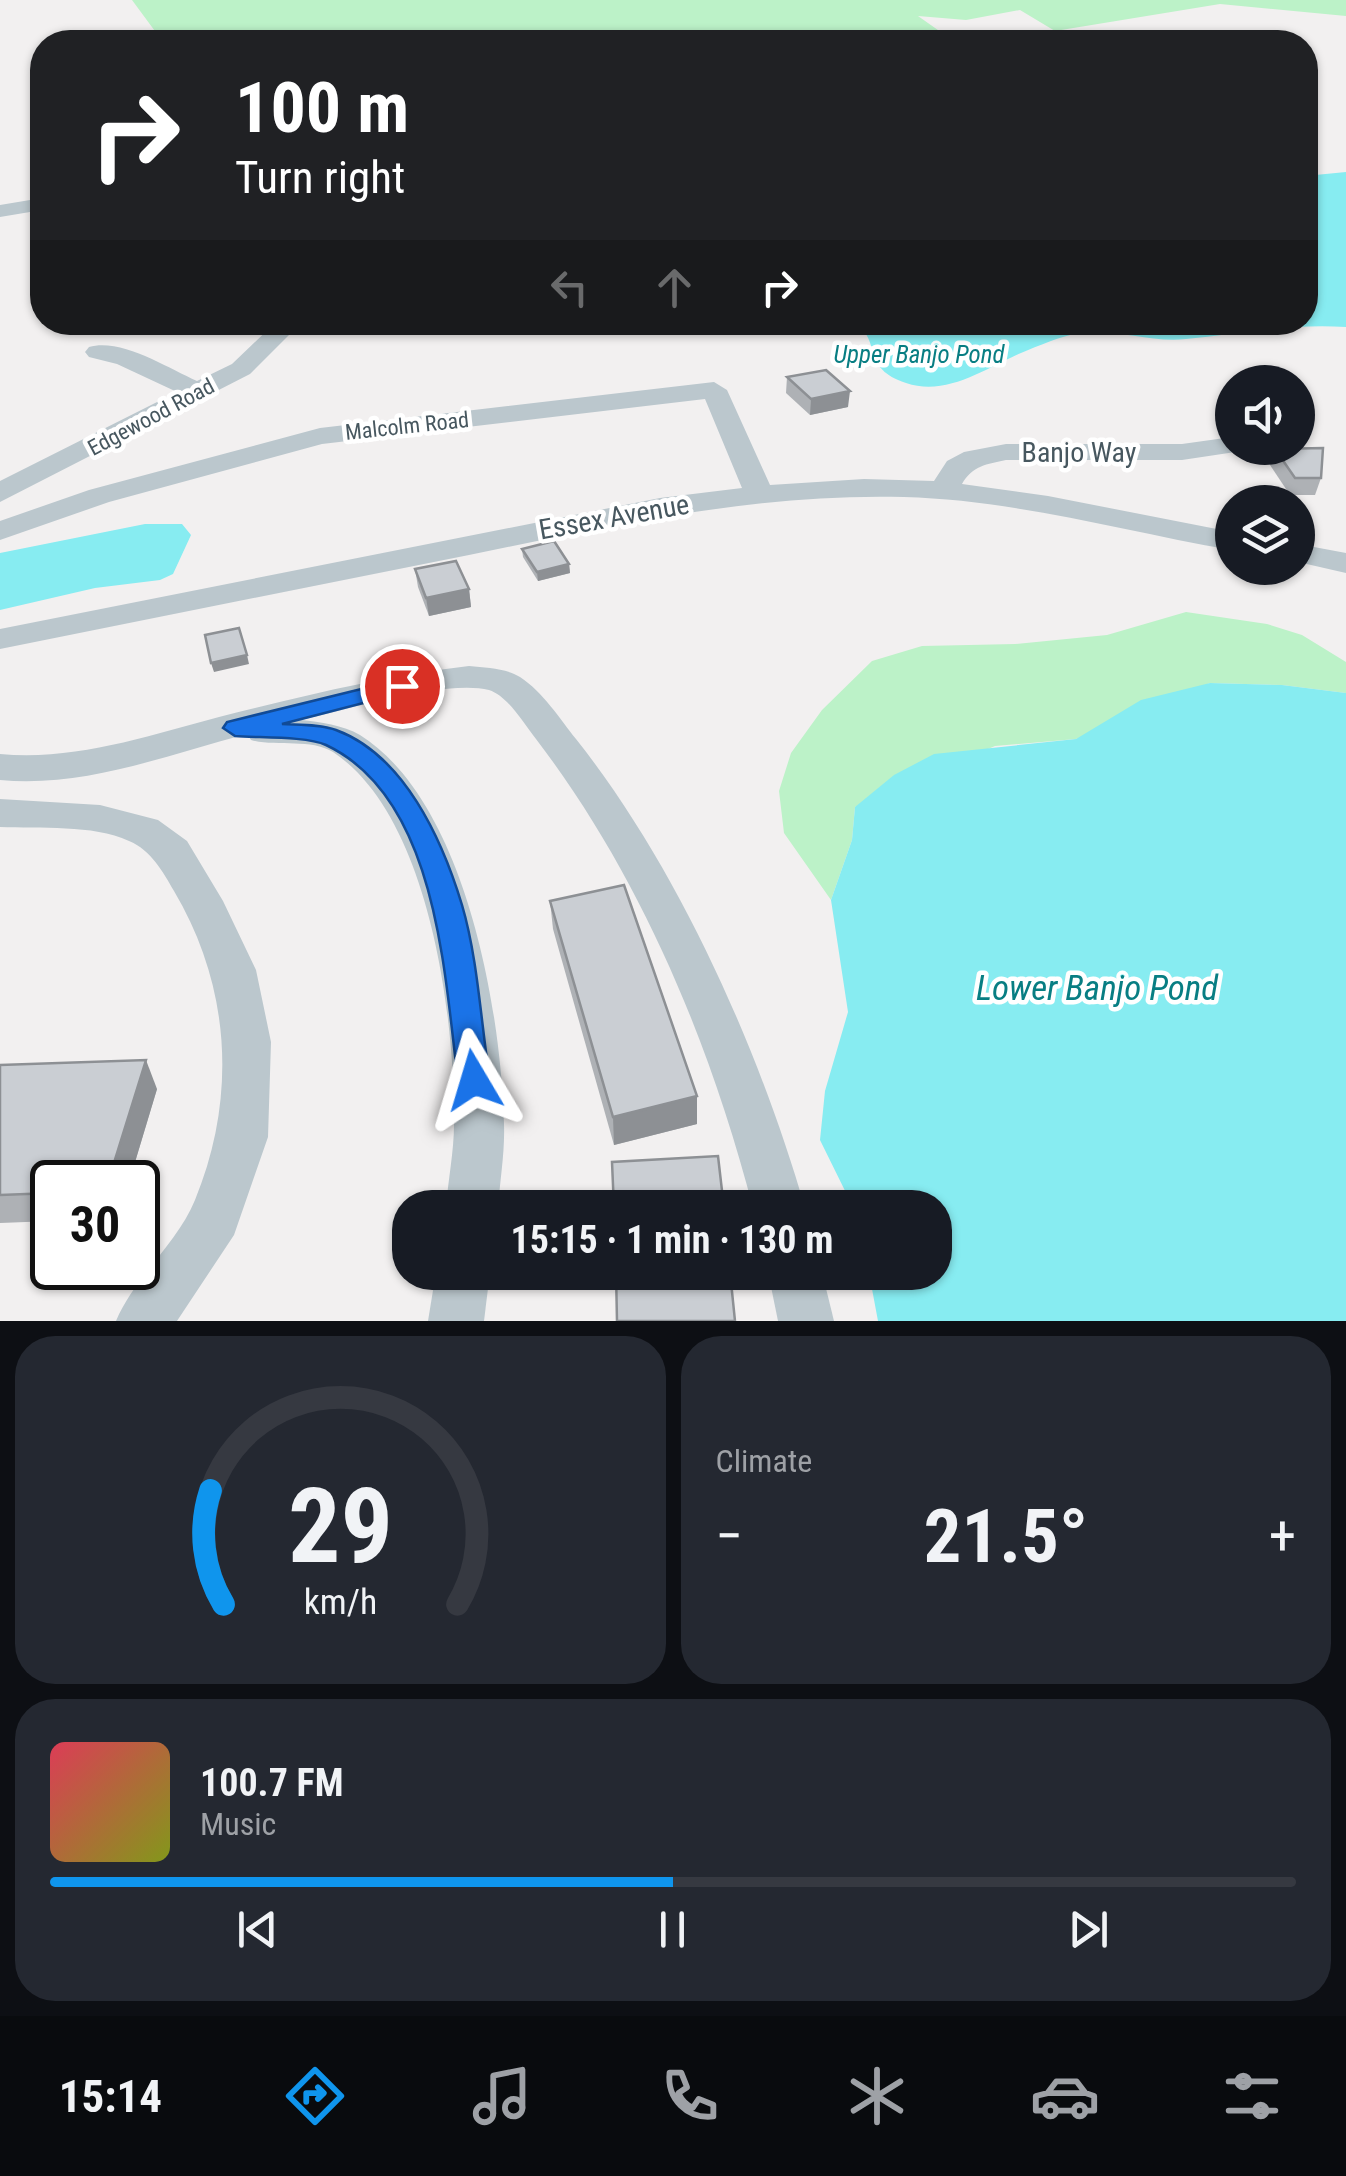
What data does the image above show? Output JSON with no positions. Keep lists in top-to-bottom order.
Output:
{
  "streets": {
    "street": [
      "Edgewood Road",
      "Malcolm Road",
      "Banjo Way",
      "Essex Avenue"
    ]
  },
  "crossings": [
    ["Malcolm Road", "Essex Avenue"],
    ["Banjo Way", "Essex Avenue"]
  ],
  "water": ["Upper Banjo Pond", "Lower Banjo Pond"],
  "page": {
    "turn": ["100 m", "Turn right"],
    "limit": "30",
    "trip": "15:15 · 1 min · 130 m",
    "tile": "Climate",
    "heat": ["−", "21.5°", "+"],
    "song": ["100.7 FM", "Music"],
    "tabs": "15:14",
    "gauge": ["29", "km/h"]
  }
}
